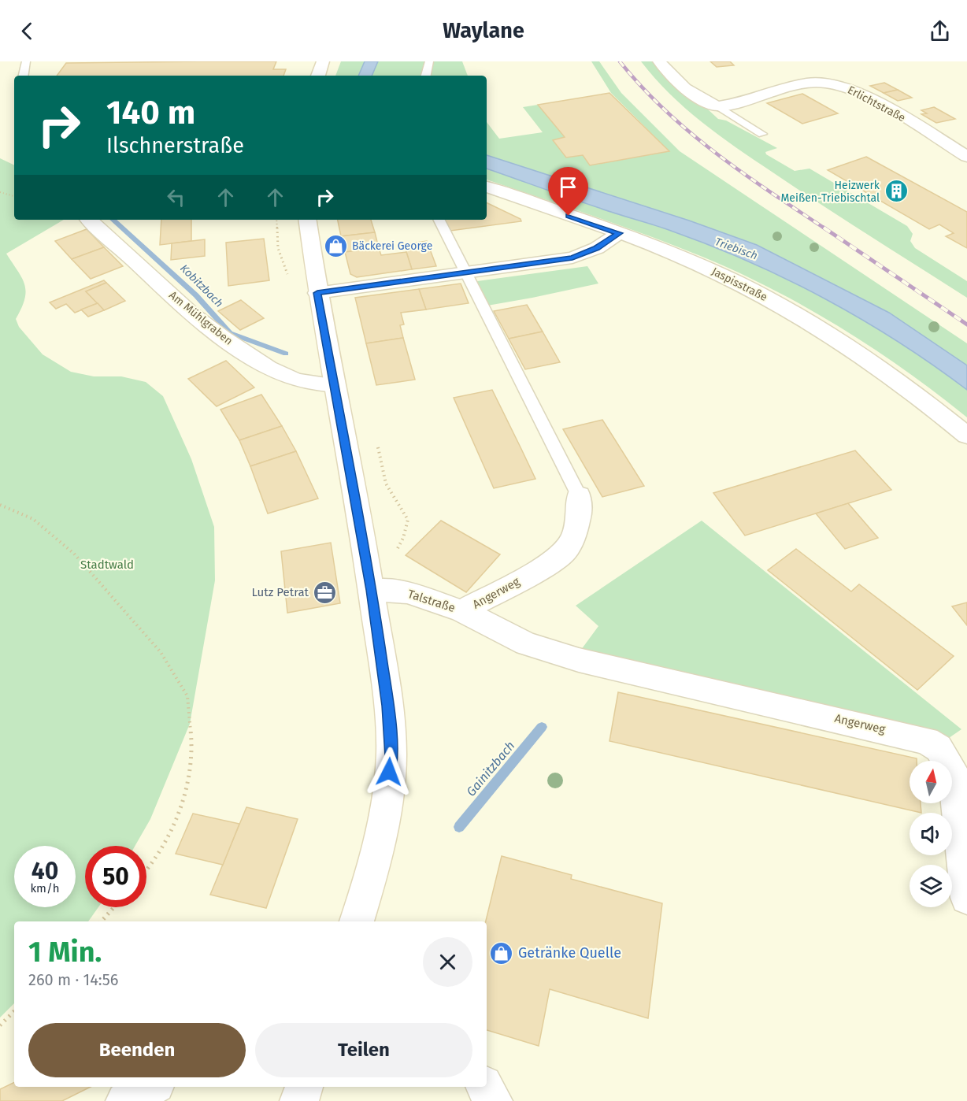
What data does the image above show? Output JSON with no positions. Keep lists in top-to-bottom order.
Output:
{
  "streets": {
    "street": [
      "Erlichtstraße",
      "Jaspisstraße",
      "Am Mühlgraben",
      "Angerweg",
      "Talstraße"
    ]
  },
  "crossings": [
    ["Angerweg", "Talstraße"]
  ],
  "water": ["Triebisch", "Kobitzbach", "Gainitzbach"],
  "parks": ["Stadtwald"],
  "places": {
    "building": ["Heizwerk Meißen-Triebischtal"],
    "shop": ["Bäckerei George", "Getränke Quelle"],
    "office": ["Lutz Petrat"]
  },
  "north": "top",
  "page": {
    "header": "Waylane",
    "turn": ["140 m", "Ilschnerstraße"],
    "speed": "40 km/h",
    "limit": "50",
    "heading": ["1 Min.", "260 m · 14:56"],
    "buttons": ["Beenden", "Teilen"]
  }
}
